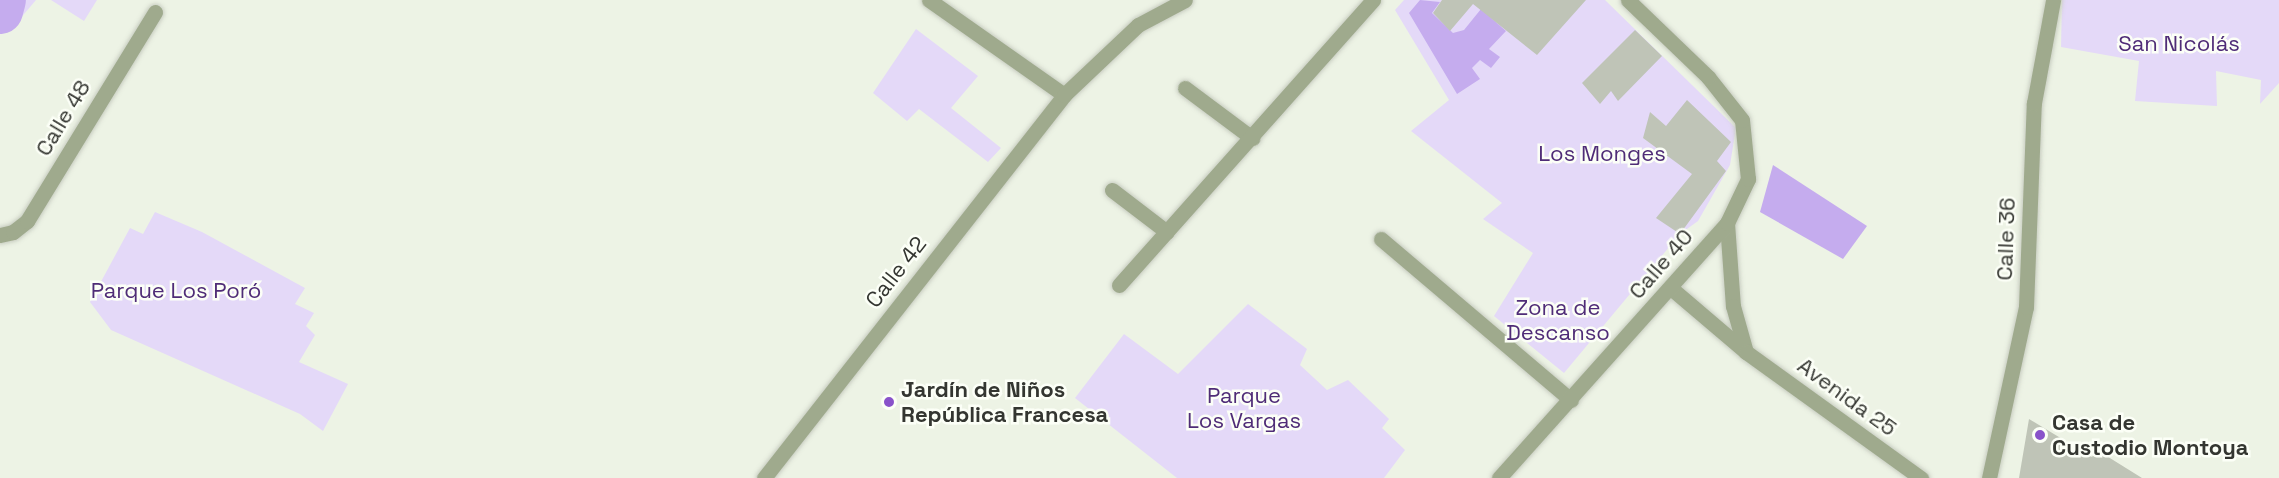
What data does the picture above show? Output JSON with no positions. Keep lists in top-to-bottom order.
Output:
{
  "streets": {
    "street": [
      "Calle 48",
      "Calle 36",
      "Calle 40",
      "Calle 42",
      "Avenida 25"
    ]
  },
  "crossings": [
    ["Calle 40", "Avenida 25"]
  ],
  "parks": [
    "San Nicolás",
    "Los Monges",
    "Parque Los Poró",
    "Zona de Descanso",
    "Parque Los Vargas"
  ],
  "places": ["Jardín de Niños República Francesa", "Casa de Custodio Montoya"]
}
